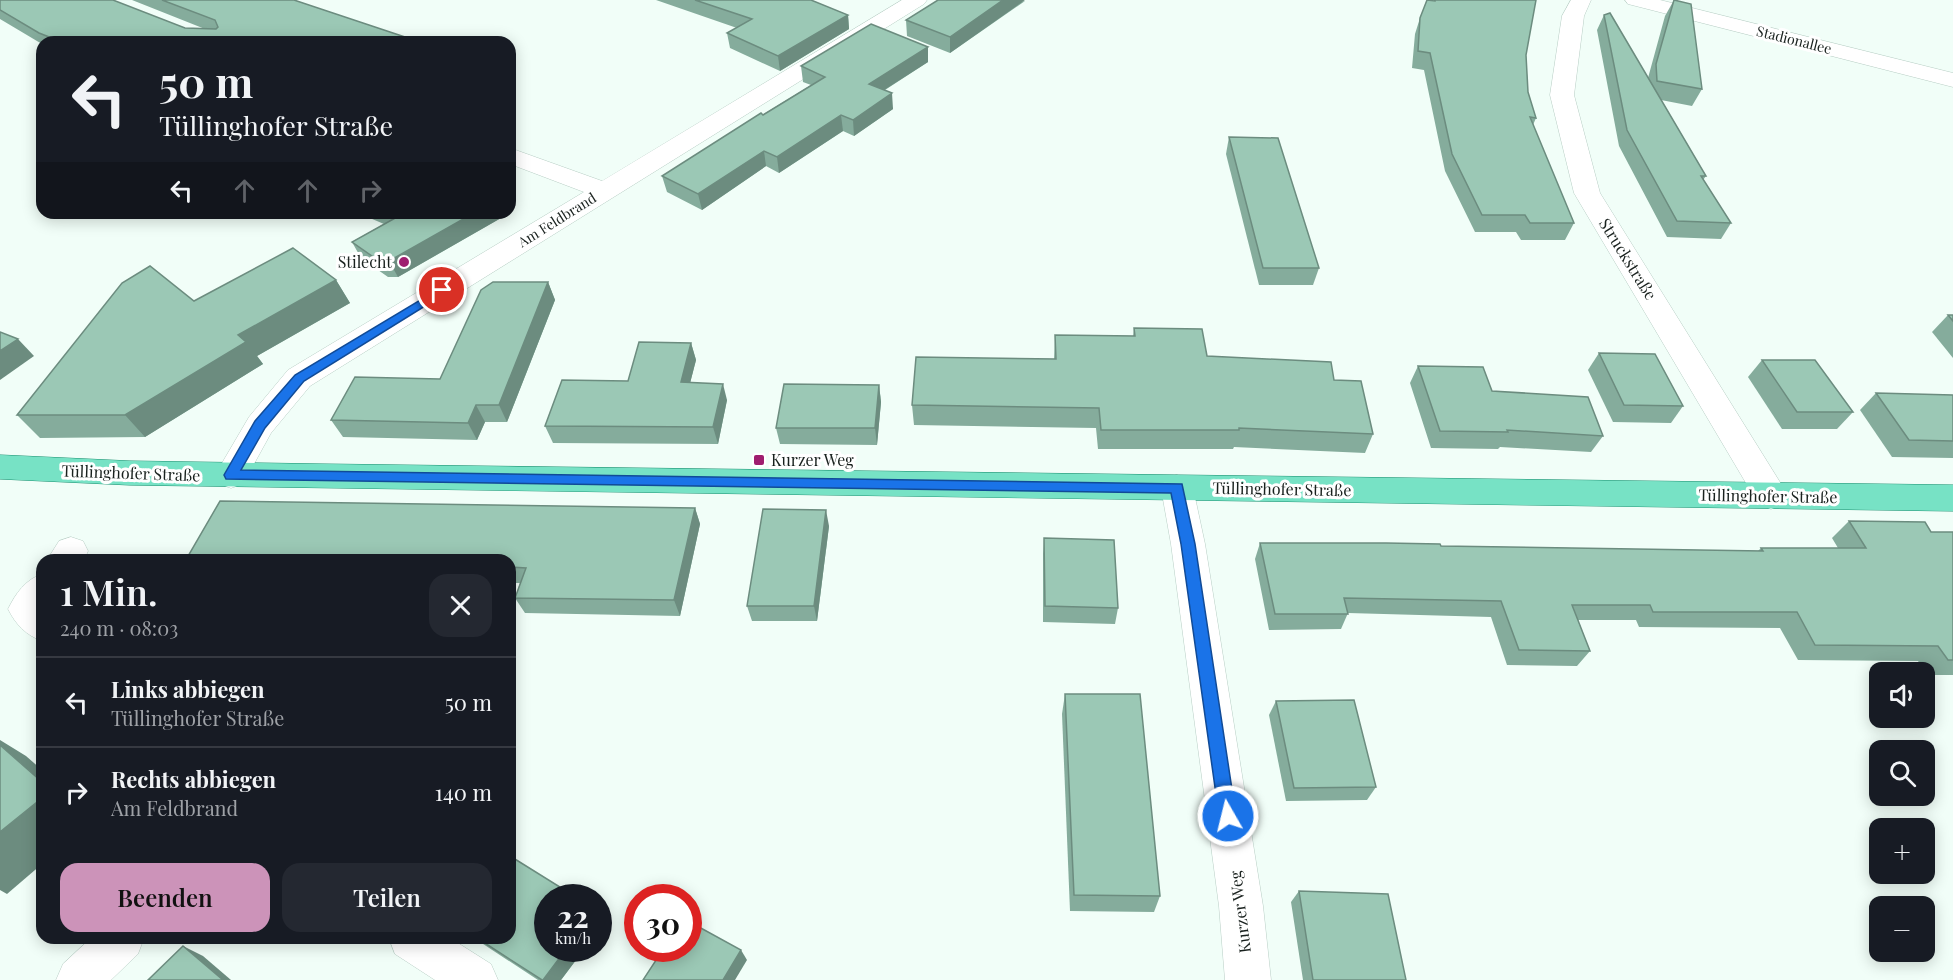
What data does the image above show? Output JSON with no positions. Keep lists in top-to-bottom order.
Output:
{
  "streets": {
    "main road": ["Tüllinghofer Straße"],
    "street": [
      "Stadionallee",
      "Am Feldbrand",
      "Struckstraße",
      "Kurzer Weg"
    ]
  },
  "crossings": [
    ["Am Feldbrand", "Tüllinghofer Straße"],
    ["Struckstraße", "Tüllinghofer Straße"],
    ["Tüllinghofer Straße", "Kurzer Weg"]
  ],
  "places": {
    "other": ["Stilecht"],
    "transit": ["Kurzer Weg"]
  },
  "page": {
    "turn": ["50 m", "Tüllinghofer Straße"],
    "heading": ["1 Min.", "240 m · 08:03"],
    "list": [
      {
        "name": "Links abbiegen",
        "note": "Tüllinghofer Straße",
        "value": "50 m"
      },
      {
        "name": "Rechts abbiegen",
        "note": "Am Feldbrand",
        "value": "140 m"
      }
    ],
    "map_buttons": ["+", "−"],
    "buttons": ["Beenden", "Teilen"],
    "speed": "22 km/h",
    "limit": "30"
  }
}
